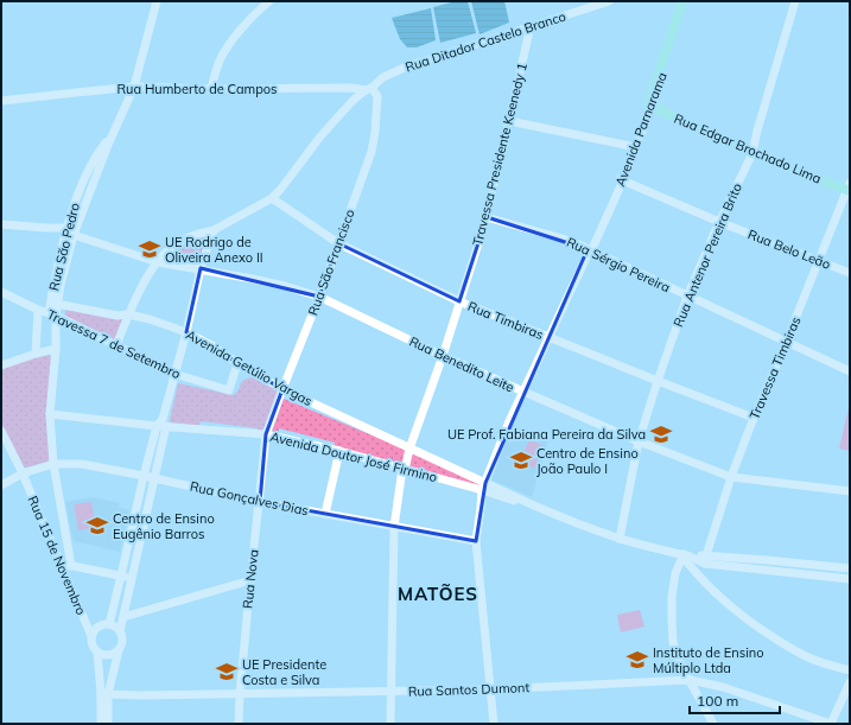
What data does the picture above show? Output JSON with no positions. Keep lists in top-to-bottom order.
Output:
{
  "streets": {
    "main road": ["Avenida Parnarama", "Rua Edgar Brochado Lima"],
    "street": [
      "Rua Ditador Castelo Branco",
      "Rua Humberto de Campos",
      "Travessa Presidente Keenedy 1",
      "Rua São Pedro",
      "Rua Belo Leão",
      "Rua Antenor Pereira Brito",
      "Rua São Francisco",
      "Rua Sérgio Pereira",
      "Rua Timbiras",
      "Travessa 7 de Setembro",
      "Rua Benedito Leite",
      "Avenida Getúlio Vargas",
      "Travessa Timbiras",
      "Avenida Doutor José Firmino",
      "Rua Gonçalves Dias",
      "Rua 15 de Novembro",
      "Rua Nova",
      "Rua Santos Dumont"
    ]
  },
  "crossings": [
    ["Rua Ditador Castelo Branco", "Rua Humberto de Campos"],
    ["Rua Ditador Castelo Branco", "Travessa Presidente Keenedy 1"],
    ["Rua Ditador Castelo Branco", "Rua São Francisco"],
    ["Rua Ditador Castelo Branco", "Rua Timbiras"],
    ["Rua Ditador Castelo Branco", "Travessa 7 de Setembro"],
    ["Rua Ditador Castelo Branco", "Rua Benedito Leite"],
    ["Rua Ditador Castelo Branco", "Avenida Getúlio Vargas"],
    ["Rua Humberto de Campos", "Rua São Pedro"],
    ["Rua Humberto de Campos", "Rua São Francisco"],
    ["Avenida Parnarama", "Rua Edgar Brochado Lima"],
    ["Avenida Parnarama", "Rua Belo Leão"],
    ["Avenida Parnarama", "Rua Sérgio Pereira"],
    ["Avenida Parnarama", "Rua Timbiras"],
    ["Avenida Parnarama", "Rua Benedito Leite"],
    ["Avenida Parnarama", "Avenida Getúlio Vargas"],
    ["Avenida Parnarama", "Avenida Doutor José Firmino"],
    ["Avenida Parnarama", "Rua Gonçalves Dias"],
    ["Avenida Parnarama", "Rua Santos Dumont"],
    ["Rua Edgar Brochado Lima", "Rua Antenor Pereira Brito"],
    ["Rua Edgar Brochado Lima", "Travessa Timbiras"],
    ["Travessa Presidente Keenedy 1", "Rua Sérgio Pereira"],
    ["Travessa Presidente Keenedy 1", "Rua Timbiras"],
    ["Travessa Presidente Keenedy 1", "Rua Benedito Leite"],
    ["Travessa Presidente Keenedy 1", "Avenida Getúlio Vargas"],
    ["Travessa Presidente Keenedy 1", "Avenida Doutor José Firmino"],
    ["Travessa Presidente Keenedy 1", "Rua Gonçalves Dias"],
    ["Travessa Presidente Keenedy 1", "Rua Santos Dumont"],
    ["Rua São Pedro", "Travessa 7 de Setembro"],
    ["Rua São Pedro", "Rua Benedito Leite"],
    ["Rua São Pedro", "Avenida Getúlio Vargas"],
    ["Rua São Pedro", "Rua Gonçalves Dias"],
    ["Rua Belo Leão", "Rua Antenor Pereira Brito"],
    ["Rua Belo Leão", "Travessa Timbiras"],
    ["Rua Antenor Pereira Brito", "Rua Sérgio Pereira"],
    ["Rua Antenor Pereira Brito", "Rua Timbiras"],
    ["Rua Antenor Pereira Brito", "Rua Benedito Leite"],
    ["Rua Antenor Pereira Brito", "Avenida Doutor José Firmino"],
    ["Rua São Francisco", "Rua Timbiras"],
    ["Rua São Francisco", "Rua Benedito Leite"],
    ["Rua São Francisco", "Avenida Getúlio Vargas"],
    ["Rua São Francisco", "Avenida Doutor José Firmino"],
    ["Rua São Francisco", "Rua Nova"],
    ["Rua Sérgio Pereira", "Travessa Timbiras"],
    ["Rua Timbiras", "Travessa Timbiras"],
    ["Travessa 7 de Setembro", "Avenida Getúlio Vargas"],
    ["Rua Benedito Leite", "Travessa Timbiras"],
    ["Avenida Getúlio Vargas", "Avenida Doutor José Firmino"],
    ["Travessa Timbiras", "Avenida Doutor José Firmino"],
    ["Avenida Doutor José Firmino", "Rua Nova"],
    ["Rua Gonçalves Dias", "Rua 15 de Novembro"],
    ["Rua Gonçalves Dias", "Rua Nova"],
    ["Rua Nova", "Rua Santos Dumont"]
  ],
  "districts": ["MATÕES"],
  "places": {
    "school or university": [
      "UE Rodrigo de Oliveira Anexo II",
      "UE Prof. Fabiana Pereira da Silva",
      "Centro de Ensino João Paulo I",
      "Centro de Ensino Eugênio Barros",
      "Instituto de Ensino Múltiplo Ltda",
      "UE Presidente Costa e Silva"
    ]
  },
  "scale_bar": "100 m"
}
